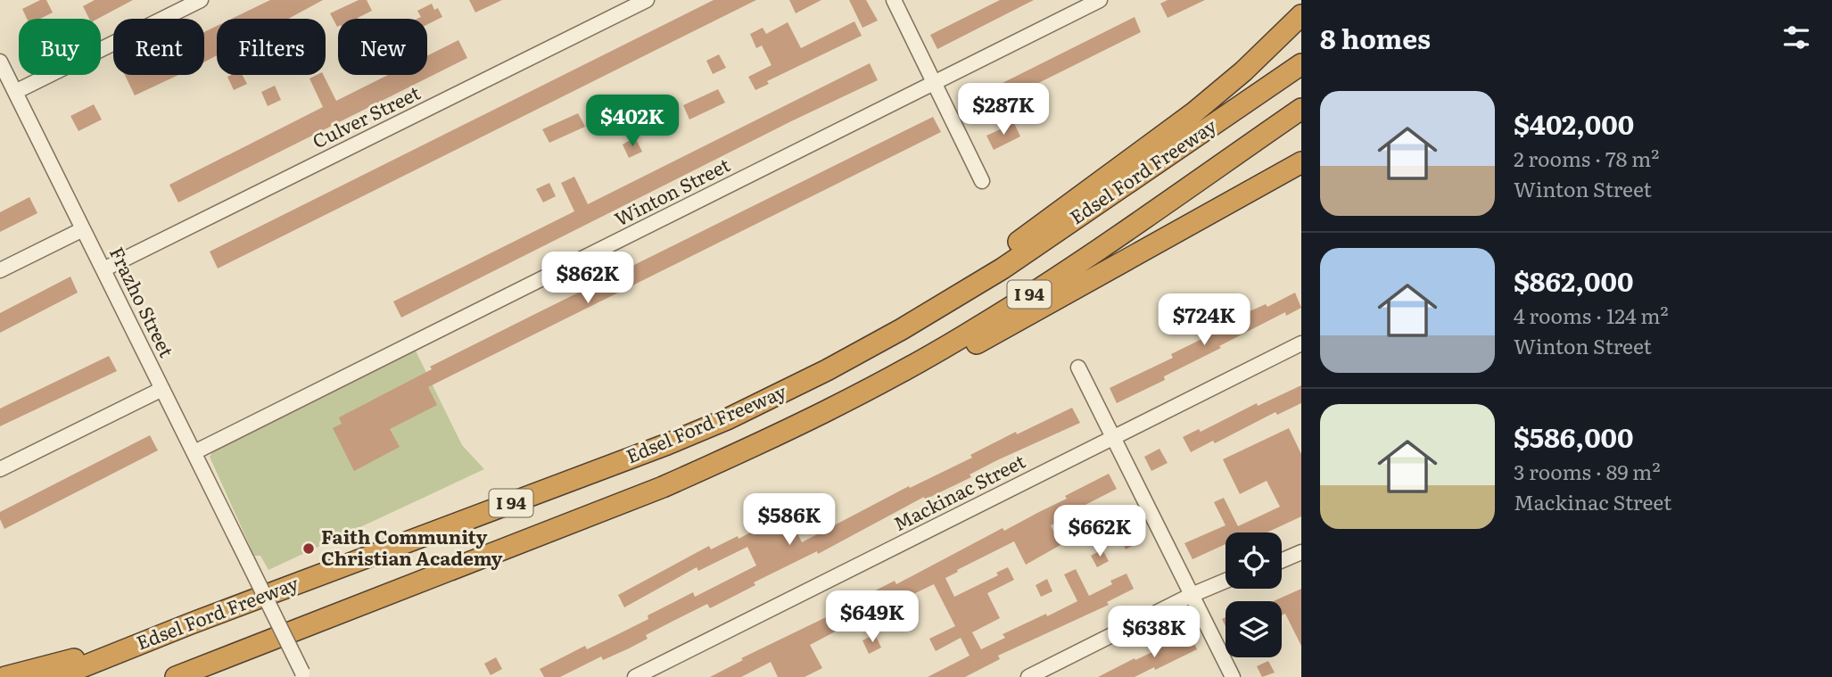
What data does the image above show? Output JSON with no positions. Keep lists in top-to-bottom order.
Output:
{
  "streets": {
    "highway": ["Edsel Ford Freeway", "I 94"],
    "street": [
      "Culver Street",
      "Winton Street",
      "Frazho Street",
      "Mackinac Street"
    ]
  },
  "crossings": [
    ["Culver Street", "Frazho Street"],
    ["Winton Street", "Frazho Street"]
  ],
  "places": ["Faith Community Christian Academy"],
  "page": {
    "heading": "8 homes",
    "chip": [
      "Buy",
      "Rent",
      "Filters",
      "New"
    ],
    "list": [
      {
        "name": "$402,000",
        "note": "2 rooms · 78 m² · Winton Street"
      },
      {
        "name": "$862,000",
        "note": "4 rooms · 124 m² · Winton Street"
      },
      {
        "name": "$586,000",
        "note": "3 rooms · 89 m² · Mackinac Street"
      }
    ],
    "price": [
      "$287K",
      "$402K",
      "$862K",
      "$724K",
      "$586K",
      "$662K",
      "$649K",
      "$638K"
    ]
  }
}
